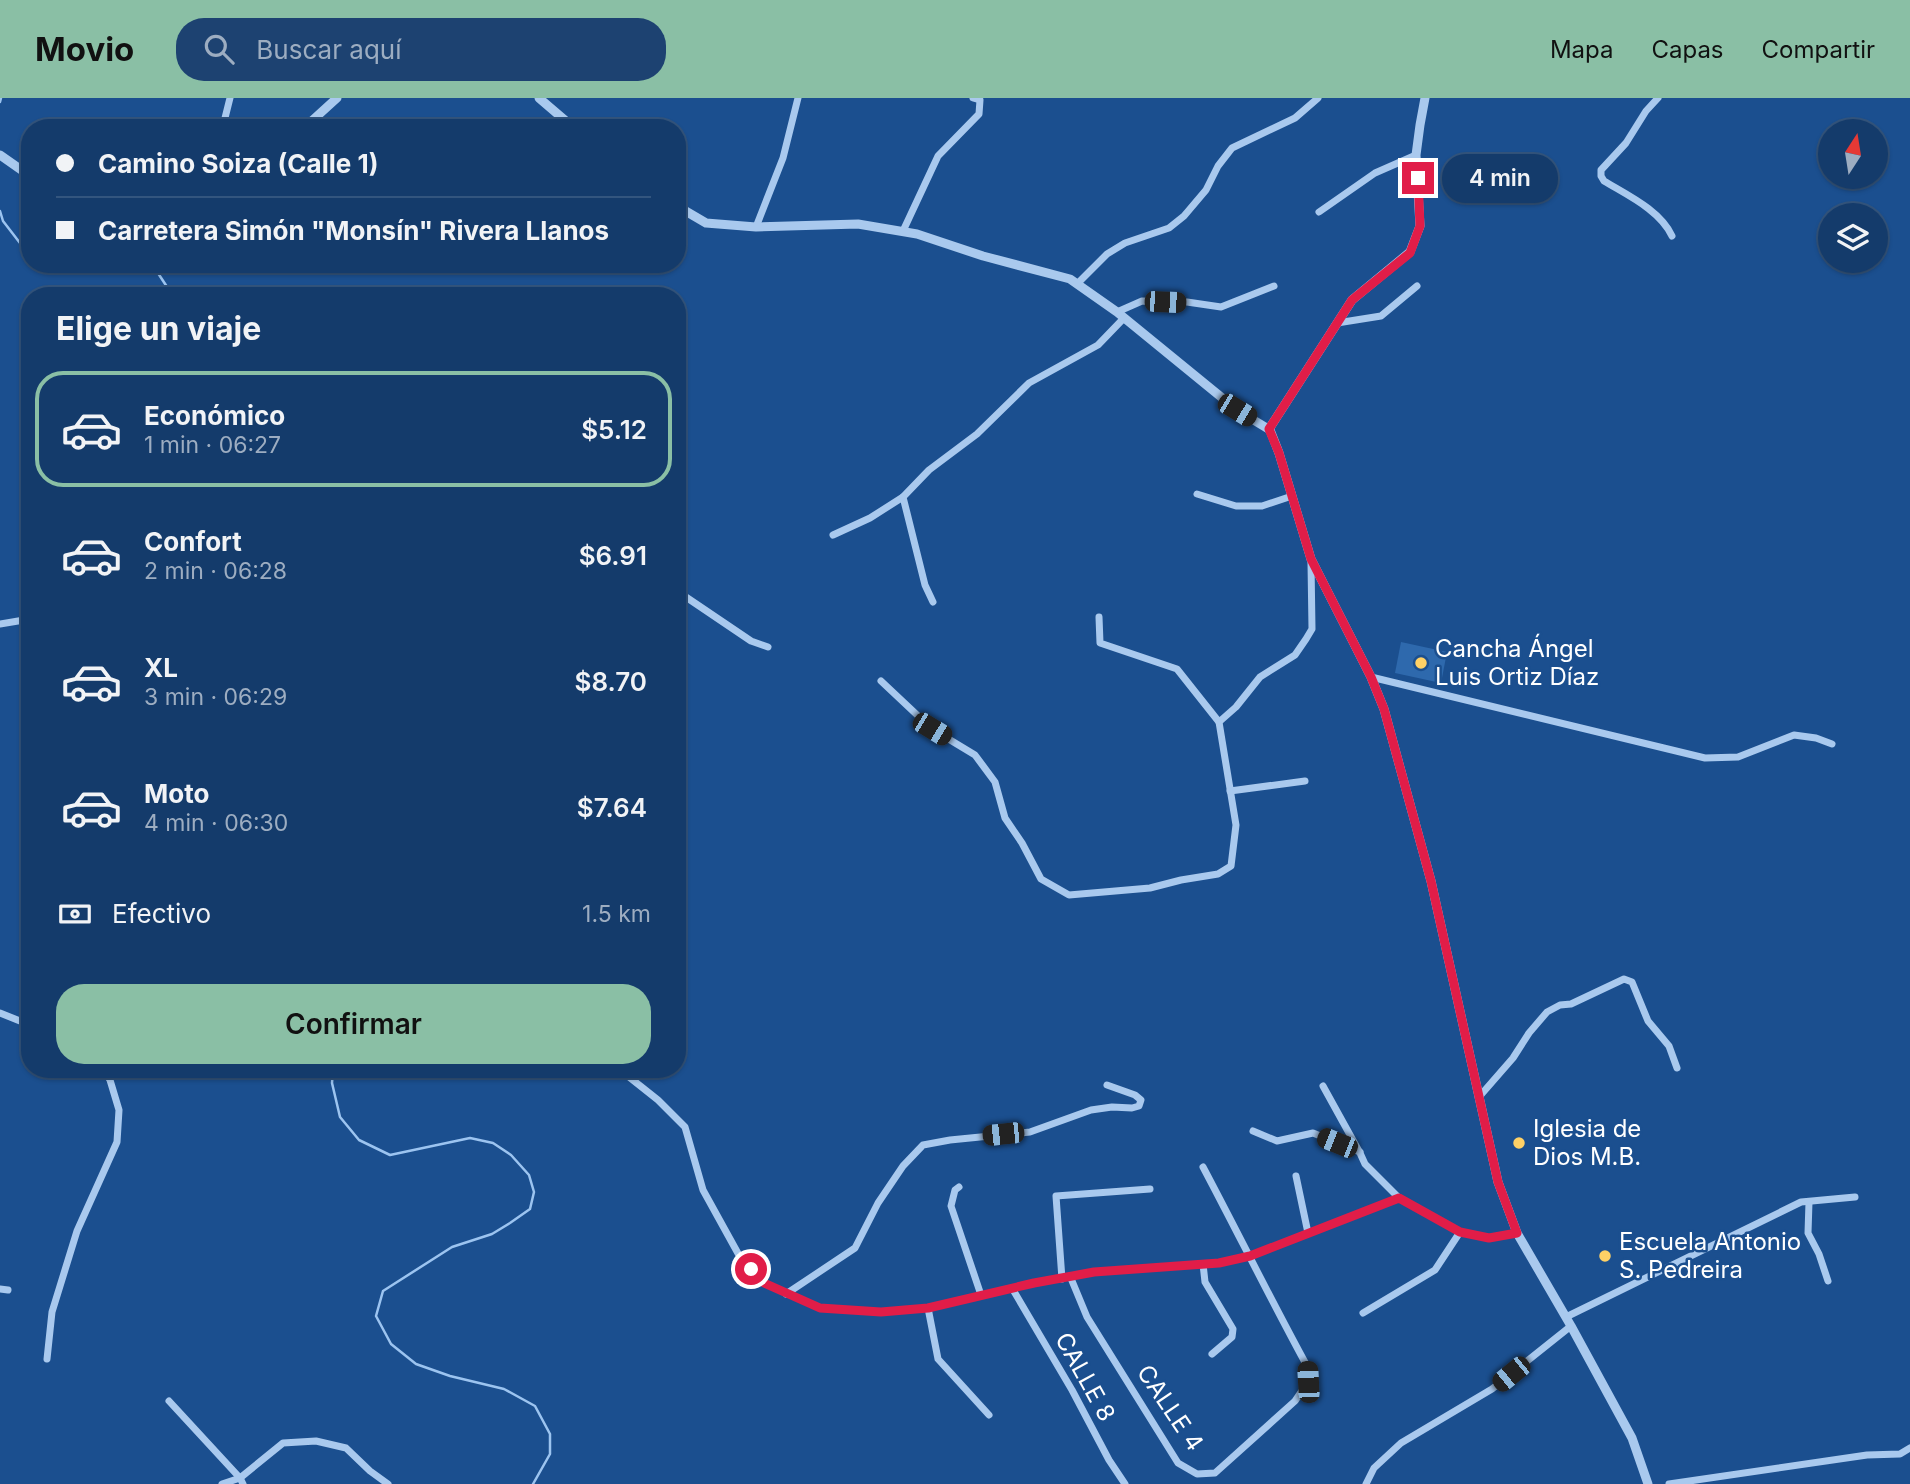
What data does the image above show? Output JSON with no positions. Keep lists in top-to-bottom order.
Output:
{
  "streets": {
    "street": ["CALLE 8", "CALLE 4"]
  },
  "places": ["Cancha Ángel Luis Ortiz Díaz", "Iglesia de Dios M.B.", "Escuela Antonio S. Pedreira"],
  "north": "top",
  "page": {
    "header": "Movio",
    "search": "Buscar aquí",
    "nav": ["Mapa", "Capas", "Compartir"],
    "banner": ["Camino Soiza (Calle 1)", "Carretera Simón \"Monsín\" Rivera Llanos"],
    "bubble": "4 min",
    "heading": "Elige un viaje",
    "list": [
      {
        "name": "Económico",
        "note": "1 min · 06:27",
        "value": "$5.12"
      },
      {
        "name": "Confort",
        "note": "2 min · 06:28",
        "value": "$6.91"
      },
      {
        "name": "XL",
        "note": "3 min · 06:29",
        "value": "$8.70"
      },
      {
        "name": "Moto",
        "note": "4 min · 06:30",
        "value": "$7.64"
      }
    ],
    "pay": ["Efectivo", "1.5 km"],
    "buttons": "Confirmar"
  }
}
